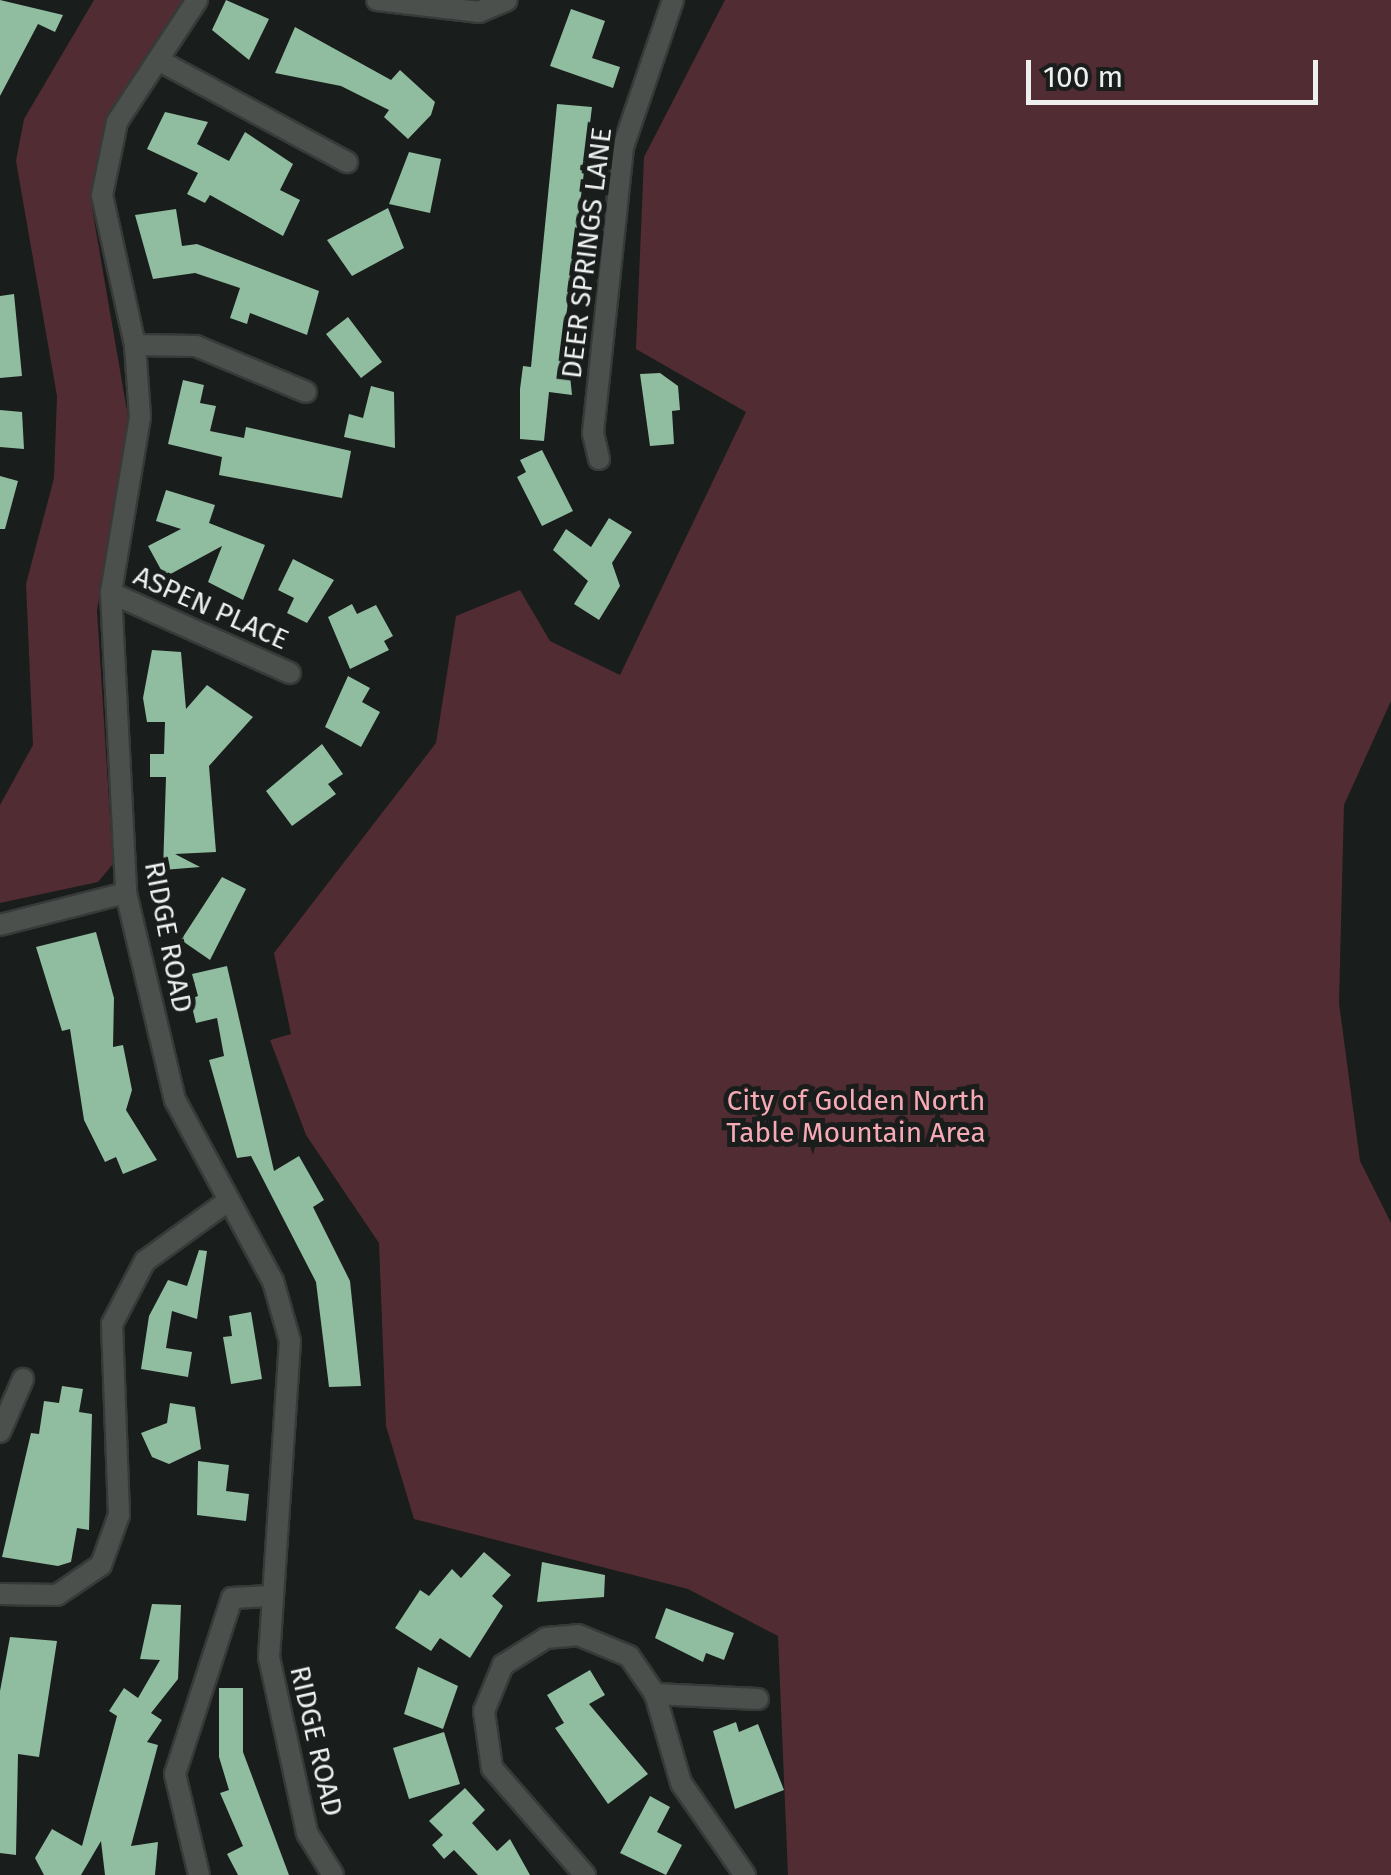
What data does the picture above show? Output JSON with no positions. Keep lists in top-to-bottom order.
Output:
{
  "streets": {
    "street": ["DEER SPRINGS LANE", "ASPEN PLACE", "RIDGE ROAD"]
  },
  "crossings": [
    ["ASPEN PLACE", "RIDGE ROAD"]
  ],
  "parks": ["City of Golden North Table Mountain Area"],
  "scale_bar": "100 m"
}
